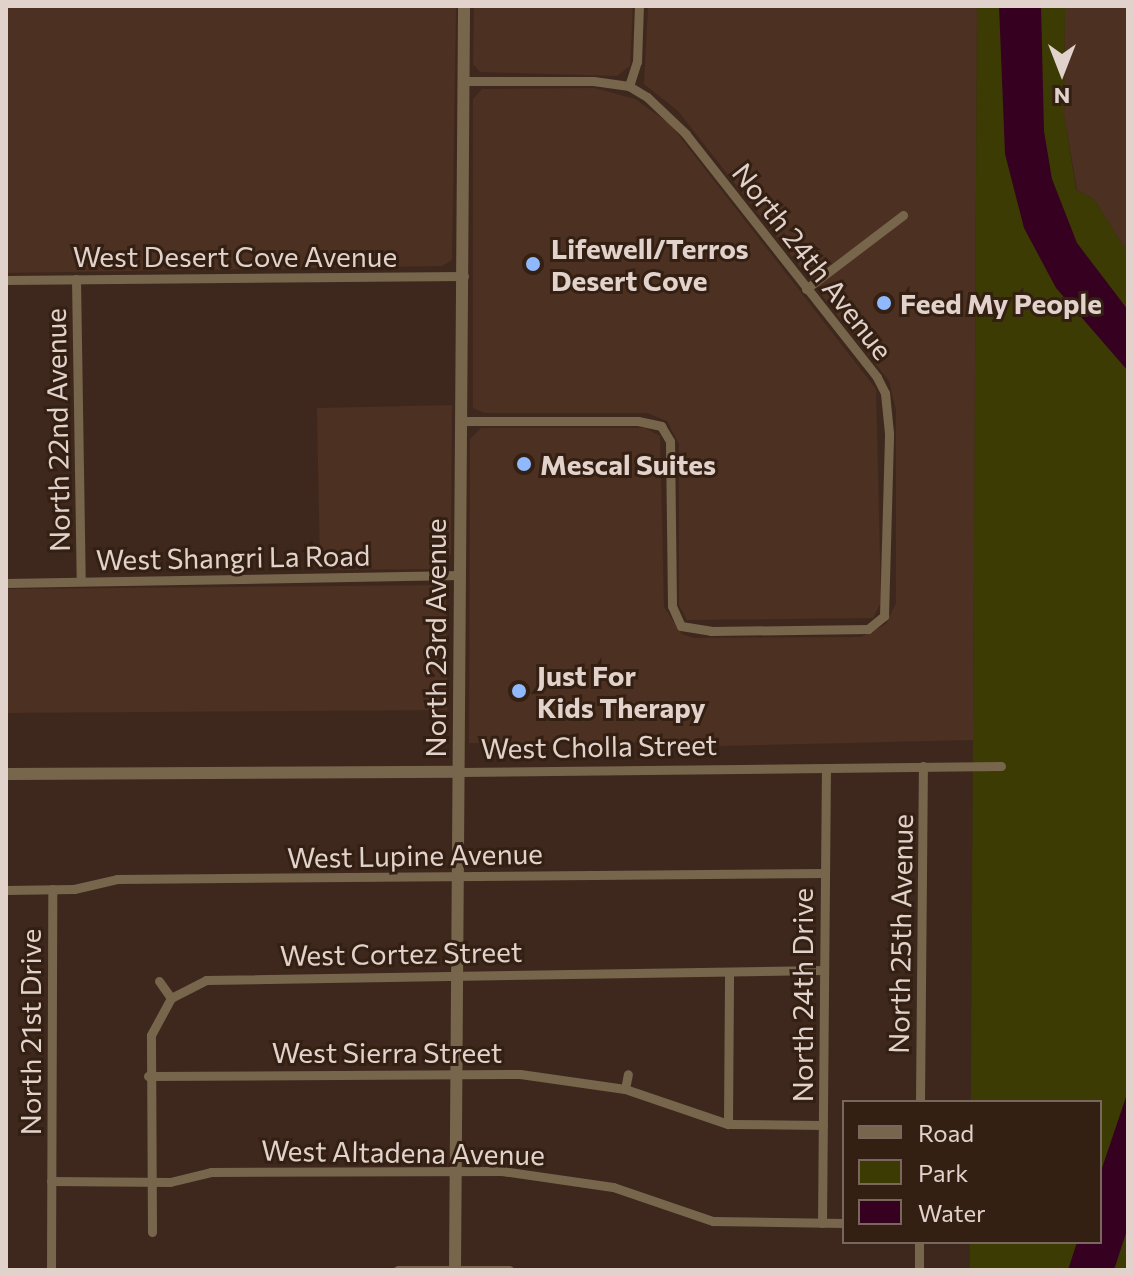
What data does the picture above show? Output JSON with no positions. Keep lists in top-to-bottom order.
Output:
{
  "streets": {
    "street": [
      "West Desert Cove Avenue",
      "North 24th Avenue",
      "North 22nd Avenue",
      "West Shangri La Road",
      "North 23rd Avenue",
      "West Cholla Street",
      "West Lupine Avenue",
      "North 25th Avenue",
      "West Cortez Street",
      "North 24th Drive",
      "North 21st Drive",
      "West Sierra Street",
      "West Altadena Avenue"
    ]
  },
  "crossings": [
    ["West Desert Cove Avenue", "North 22nd Avenue"],
    ["West Desert Cove Avenue", "North 23rd Avenue"],
    ["North 24th Avenue", "North 23rd Avenue"],
    ["North 22nd Avenue", "West Shangri La Road"],
    ["West Shangri La Road", "North 23rd Avenue"],
    ["North 23rd Avenue", "West Cholla Street"],
    ["North 23rd Avenue", "West Lupine Avenue"],
    ["North 23rd Avenue", "West Cortez Street"],
    ["North 23rd Avenue", "West Sierra Street"],
    ["North 23rd Avenue", "West Altadena Avenue"],
    ["West Cholla Street", "North 25th Avenue"],
    ["West Cholla Street", "North 24th Drive"],
    ["West Lupine Avenue", "North 24th Drive"],
    ["West Lupine Avenue", "North 21st Drive"],
    ["West Cortez Street", "North 24th Drive"],
    ["North 24th Drive", "West Sierra Street"],
    ["North 24th Drive", "West Altadena Avenue"],
    ["North 21st Drive", "West Altadena Avenue"]
  ],
  "places": [
    "Lifewell/Terros Desert Cove",
    "Feed My People",
    "Mescal Suites",
    "Just For Kids Therapy"
  ],
  "legend": ["Road", "Park", "Water"],
  "north": "bottom"
}
